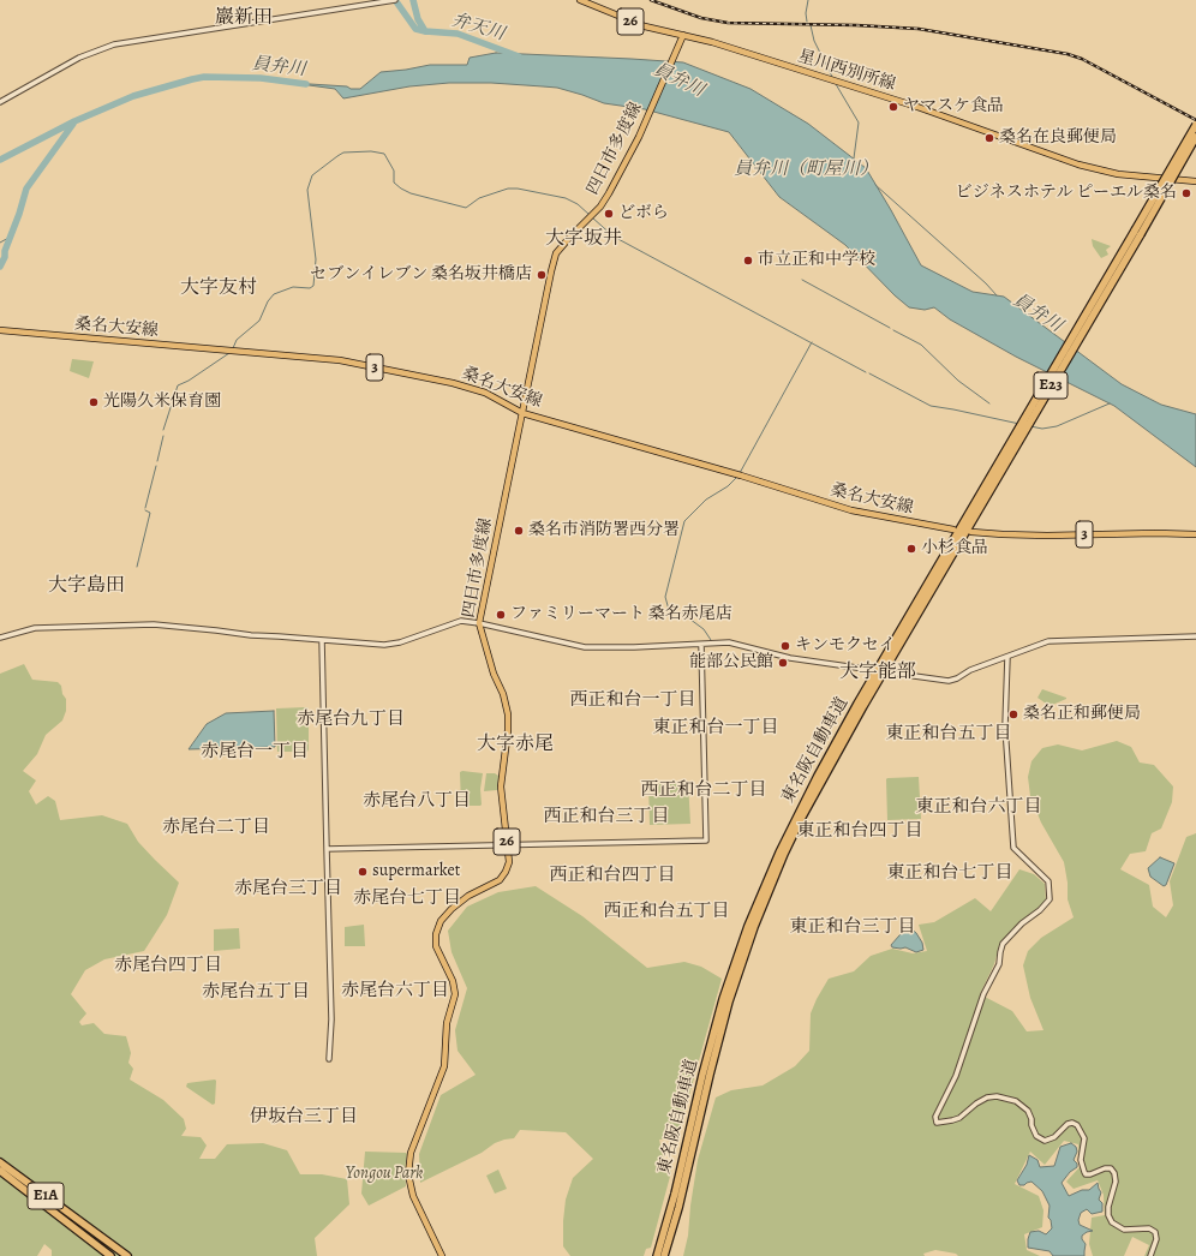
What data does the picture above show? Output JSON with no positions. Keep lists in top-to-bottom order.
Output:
{
  "streets": {
    "highway": ["E23", "東名阪自動車道", "E1A"],
    "main road": [
      "26",
      "星川西別所線",
      "四日市多度線",
      "桑名大安線",
      "3"
    ]
  },
  "crossings": [
    ["26", "星川西別所線"],
    ["26", "四日市多度線"],
    ["星川西別所線", "四日市多度線"],
    ["四日市多度線", "桑名大安線"]
  ],
  "districts": [
    "巖新田",
    "大字坂井",
    "大字友村",
    "大字島田",
    "大字能部",
    "西正和台一丁目",
    "赤尾台九丁目",
    "東正和台一丁目",
    "東正和台五丁目",
    "大字赤尾",
    "赤尾台一丁目",
    "西正和台二丁目",
    "赤尾台八丁目",
    "東正和台六丁目",
    "西正和台三丁目",
    "赤尾台二丁目",
    "東正和台四丁目",
    "東正和台七丁目",
    "西正和台四丁目",
    "赤尾台三丁目",
    "赤尾台七丁目",
    "西正和台五丁目",
    "東正和台三丁目",
    "赤尾台四丁目",
    "赤尾台六丁目",
    "赤尾台五丁目",
    "伊坂台三丁目"
  ],
  "water": ["弁天川", "員弁川", "員弁川（町屋川）"],
  "parks": ["Yongou Park"],
  "places": [
    "ヤマスケ食品",
    "桑名在良郵便局",
    "ビジネスホテル ピーエル桑名",
    "どボら",
    "市立正和中学校",
    "セブンイレブン 桑名坂井橋店",
    "光陽久米保育園",
    "桑名市消防署西分署",
    "小杉食品",
    "ファミリーマート 桑名赤尾店",
    "キンモクセイ",
    "能部公民館",
    "桑名正和郵便局",
    "supermarket"
  ]
}
